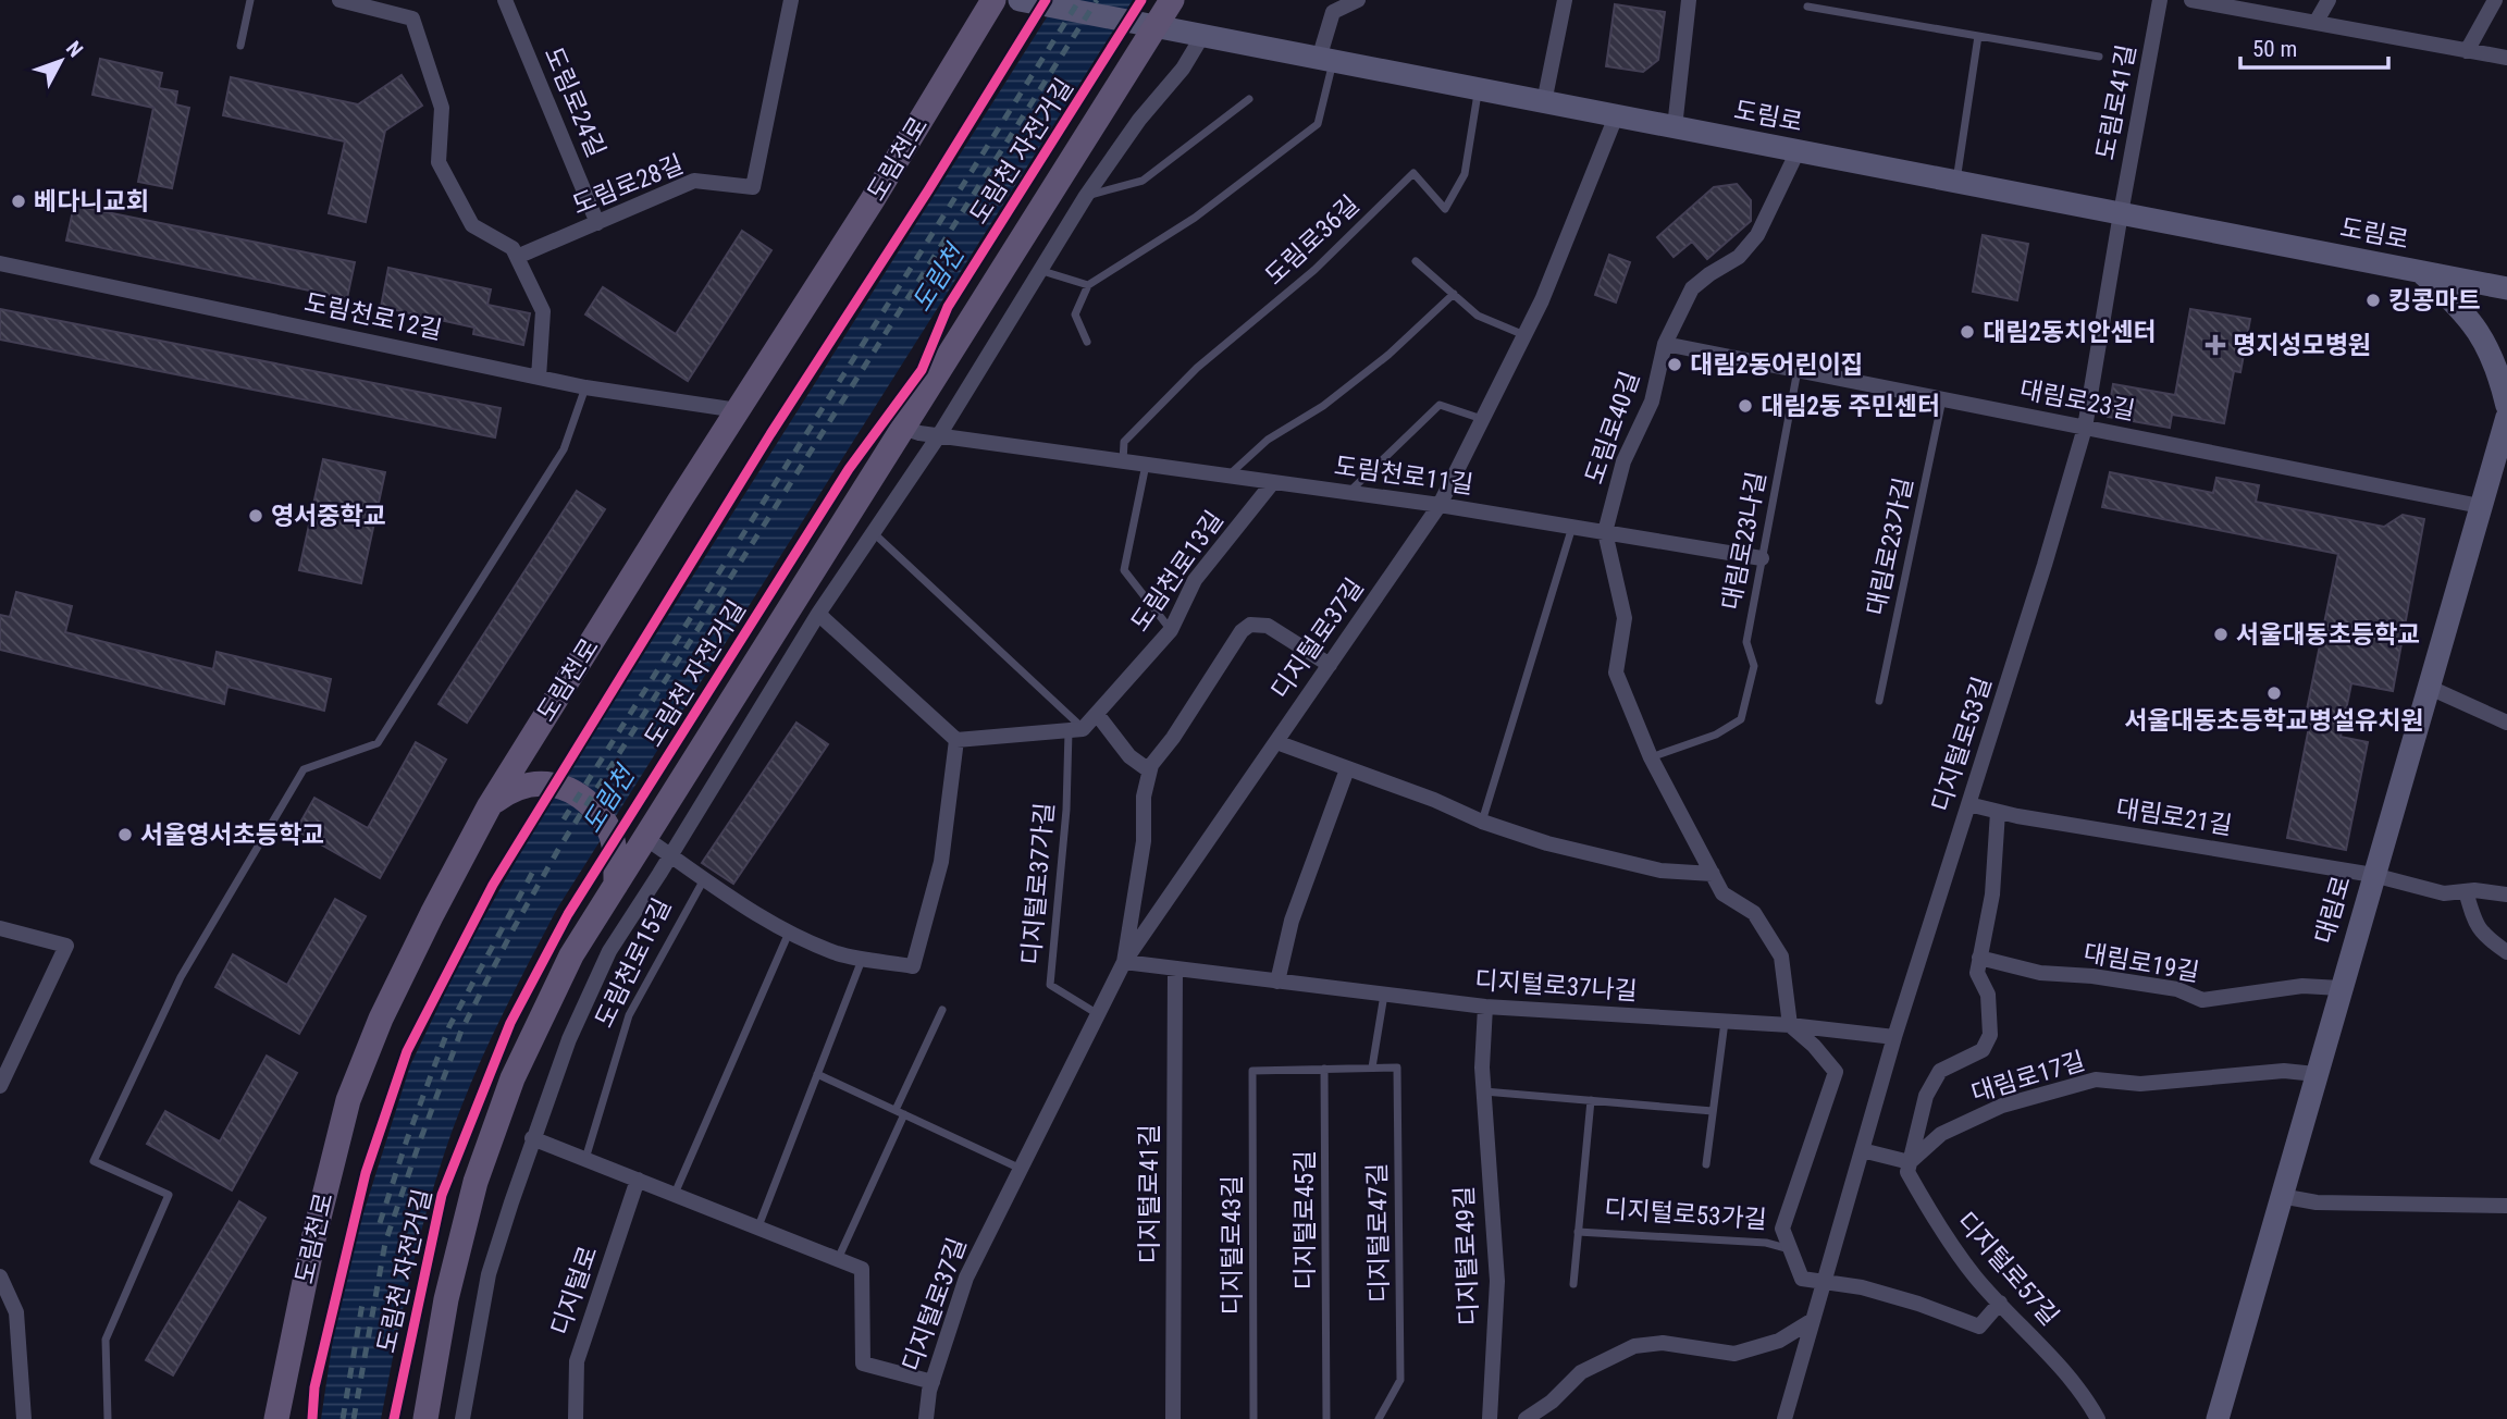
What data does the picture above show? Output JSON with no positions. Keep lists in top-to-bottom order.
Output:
{
  "streets": {
    "main road": ["도림천로"],
    "street": [
      "도림로24길",
      "도림로41길",
      "도림로",
      "도림로28길",
      "도림천로12길",
      "대림로23길",
      "도림로40길",
      "도림천로11길",
      "도림천로13길",
      "디지털로37길",
      "디지털로53길",
      "대림로21길",
      "대림로",
      "대림로19길",
      "디지털로37나길",
      "대림로17길",
      "디지털로41길",
      "디지털로53가길",
      "디지털로49길",
      "디지털로57길",
      "디지털로"
    ],
    "lane": [
      "도림로36길",
      "대림로23나길",
      "대림로23가길",
      "디지털로37가길",
      "도림천로15길",
      "디지털로45길",
      "디지털로47길",
      "디지털로43길"
    ],
    "cycle path": ["도림천 자전거길"]
  },
  "crossings": [
    ["도림로24길", "도림로28길"],
    ["도림로41길", "도림로"],
    ["도림로41길", "디지털로53길"],
    ["도림로", "도림로36길"],
    ["도림로", "도림로40길"],
    ["도림로", "디지털로37길"],
    ["도림로", "디지털로53길"],
    ["도림천로", "도림천로12길"],
    ["도림로36길", "도림천로11길"],
    ["대림로23길", "도림로40길"],
    ["대림로23길", "대림로23나길"],
    ["대림로23길", "대림로23가길"],
    ["대림로23길", "디지털로53길"],
    ["대림로23길", "대림로"],
    ["도림로40길", "도림천로11길"],
    ["도림로40길", "대림로23나길"],
    ["도림로40길", "디지털로37나길"],
    ["도림로40길", "디지털로53가길"],
    ["도림천로11길", "대림로23나길"],
    ["도림천로11길", "도림천로13길"],
    ["도림천로11길", "디지털로37길"],
    ["도림천로13길", "디지털로37가길"],
    ["디지털로37길", "디지털로37가길"],
    ["디지털로37길", "디지털로37나길"],
    ["디지털로53길", "대림로21길"],
    ["디지털로53길", "디지털로37나길"],
    ["디지털로53길", "디지털로53가길"],
    ["대림로21길", "대림로"],
    ["대림로", "대림로19길"],
    ["대림로", "대림로17길"],
    ["디지털로37나길", "디지털로41길"],
    ["디지털로37나길", "디지털로53가길"],
    ["디지털로37나길", "디지털로49길"],
    ["대림로17길", "디지털로57길"],
    ["디지털로45길", "디지털로43길"]
  ],
  "water": ["도림천"],
  "places": {
    "other": [
      "베다니교회",
      "킹콩마트",
      "대림2동치안센터",
      "대림2동어린이집",
      "대림2동 주민센터",
      "영서중학교",
      "서울대동초등학교",
      "서울대동초등학교병설유치원",
      "서울영서초등학교"
    ],
    "health": ["명지성모병원"]
  },
  "scale_bar": "50 m",
  "north": "top right"
}
